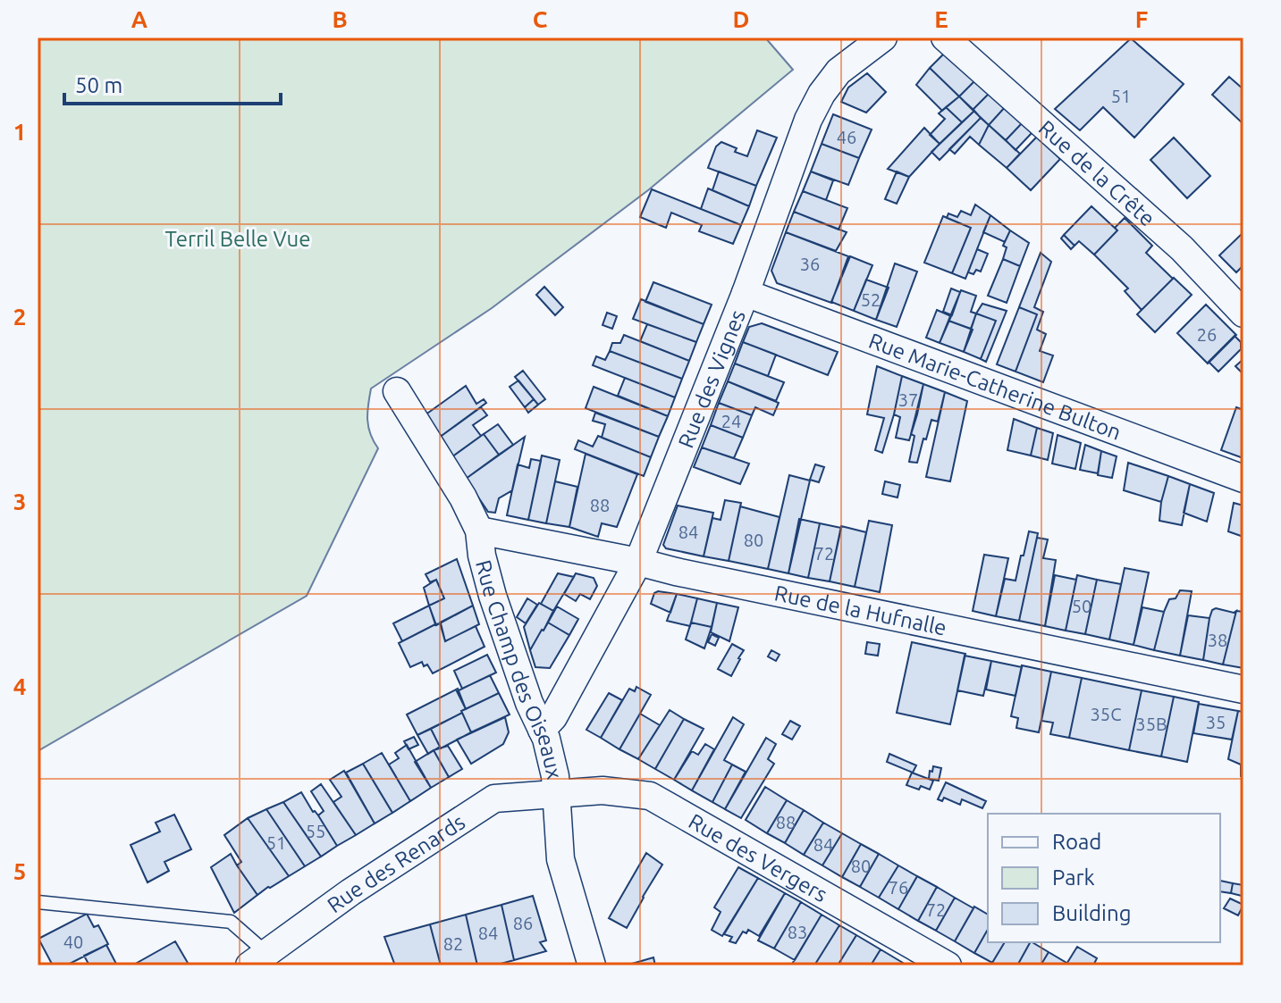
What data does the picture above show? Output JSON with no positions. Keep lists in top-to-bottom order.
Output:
{
  "streets": {
    "street": [
      "Rue de la Crête",
      "Rue des Vignes",
      "Rue Marie-Catherine Bulton",
      "Rue de la Hufnalle",
      "Rue Champ des Oiseaux",
      "Rue des Vergers",
      "Rue des Renards"
    ]
  },
  "crossings": [
    ["Rue des Vignes", "Rue Marie-Catherine Bulton"],
    ["Rue des Vignes", "Rue de la Hufnalle"],
    ["Rue des Vignes", "Rue Champ des Oiseaux"],
    ["Rue de la Hufnalle", "Rue Champ des Oiseaux"],
    ["Rue Champ des Oiseaux", "Rue des Vergers"],
    ["Rue Champ des Oiseaux", "Rue des Renards"],
    ["Rue des Vergers", "Rue des Renards"]
  ],
  "parks": ["Terril Belle Vue"],
  "house_numbers": [
    "51",
    "46",
    "36",
    "52",
    "26",
    "37",
    "24",
    "88",
    "84",
    "80",
    "72",
    "50",
    "38",
    "35C",
    "35",
    "35B",
    "88",
    "55",
    "51",
    "84",
    "80",
    "76",
    "72",
    "86",
    "83",
    "84",
    "40",
    "82"
  ],
  "legend": ["Road", "Park", "Building"],
  "scale_bar": "50 m",
  "grid": {
    "columns": [
      "A",
      "B",
      "C",
      "D",
      "E",
      "F"
    ],
    "rows": [
      "1",
      "2",
      "3",
      "4",
      "5"
    ]
  }
}
